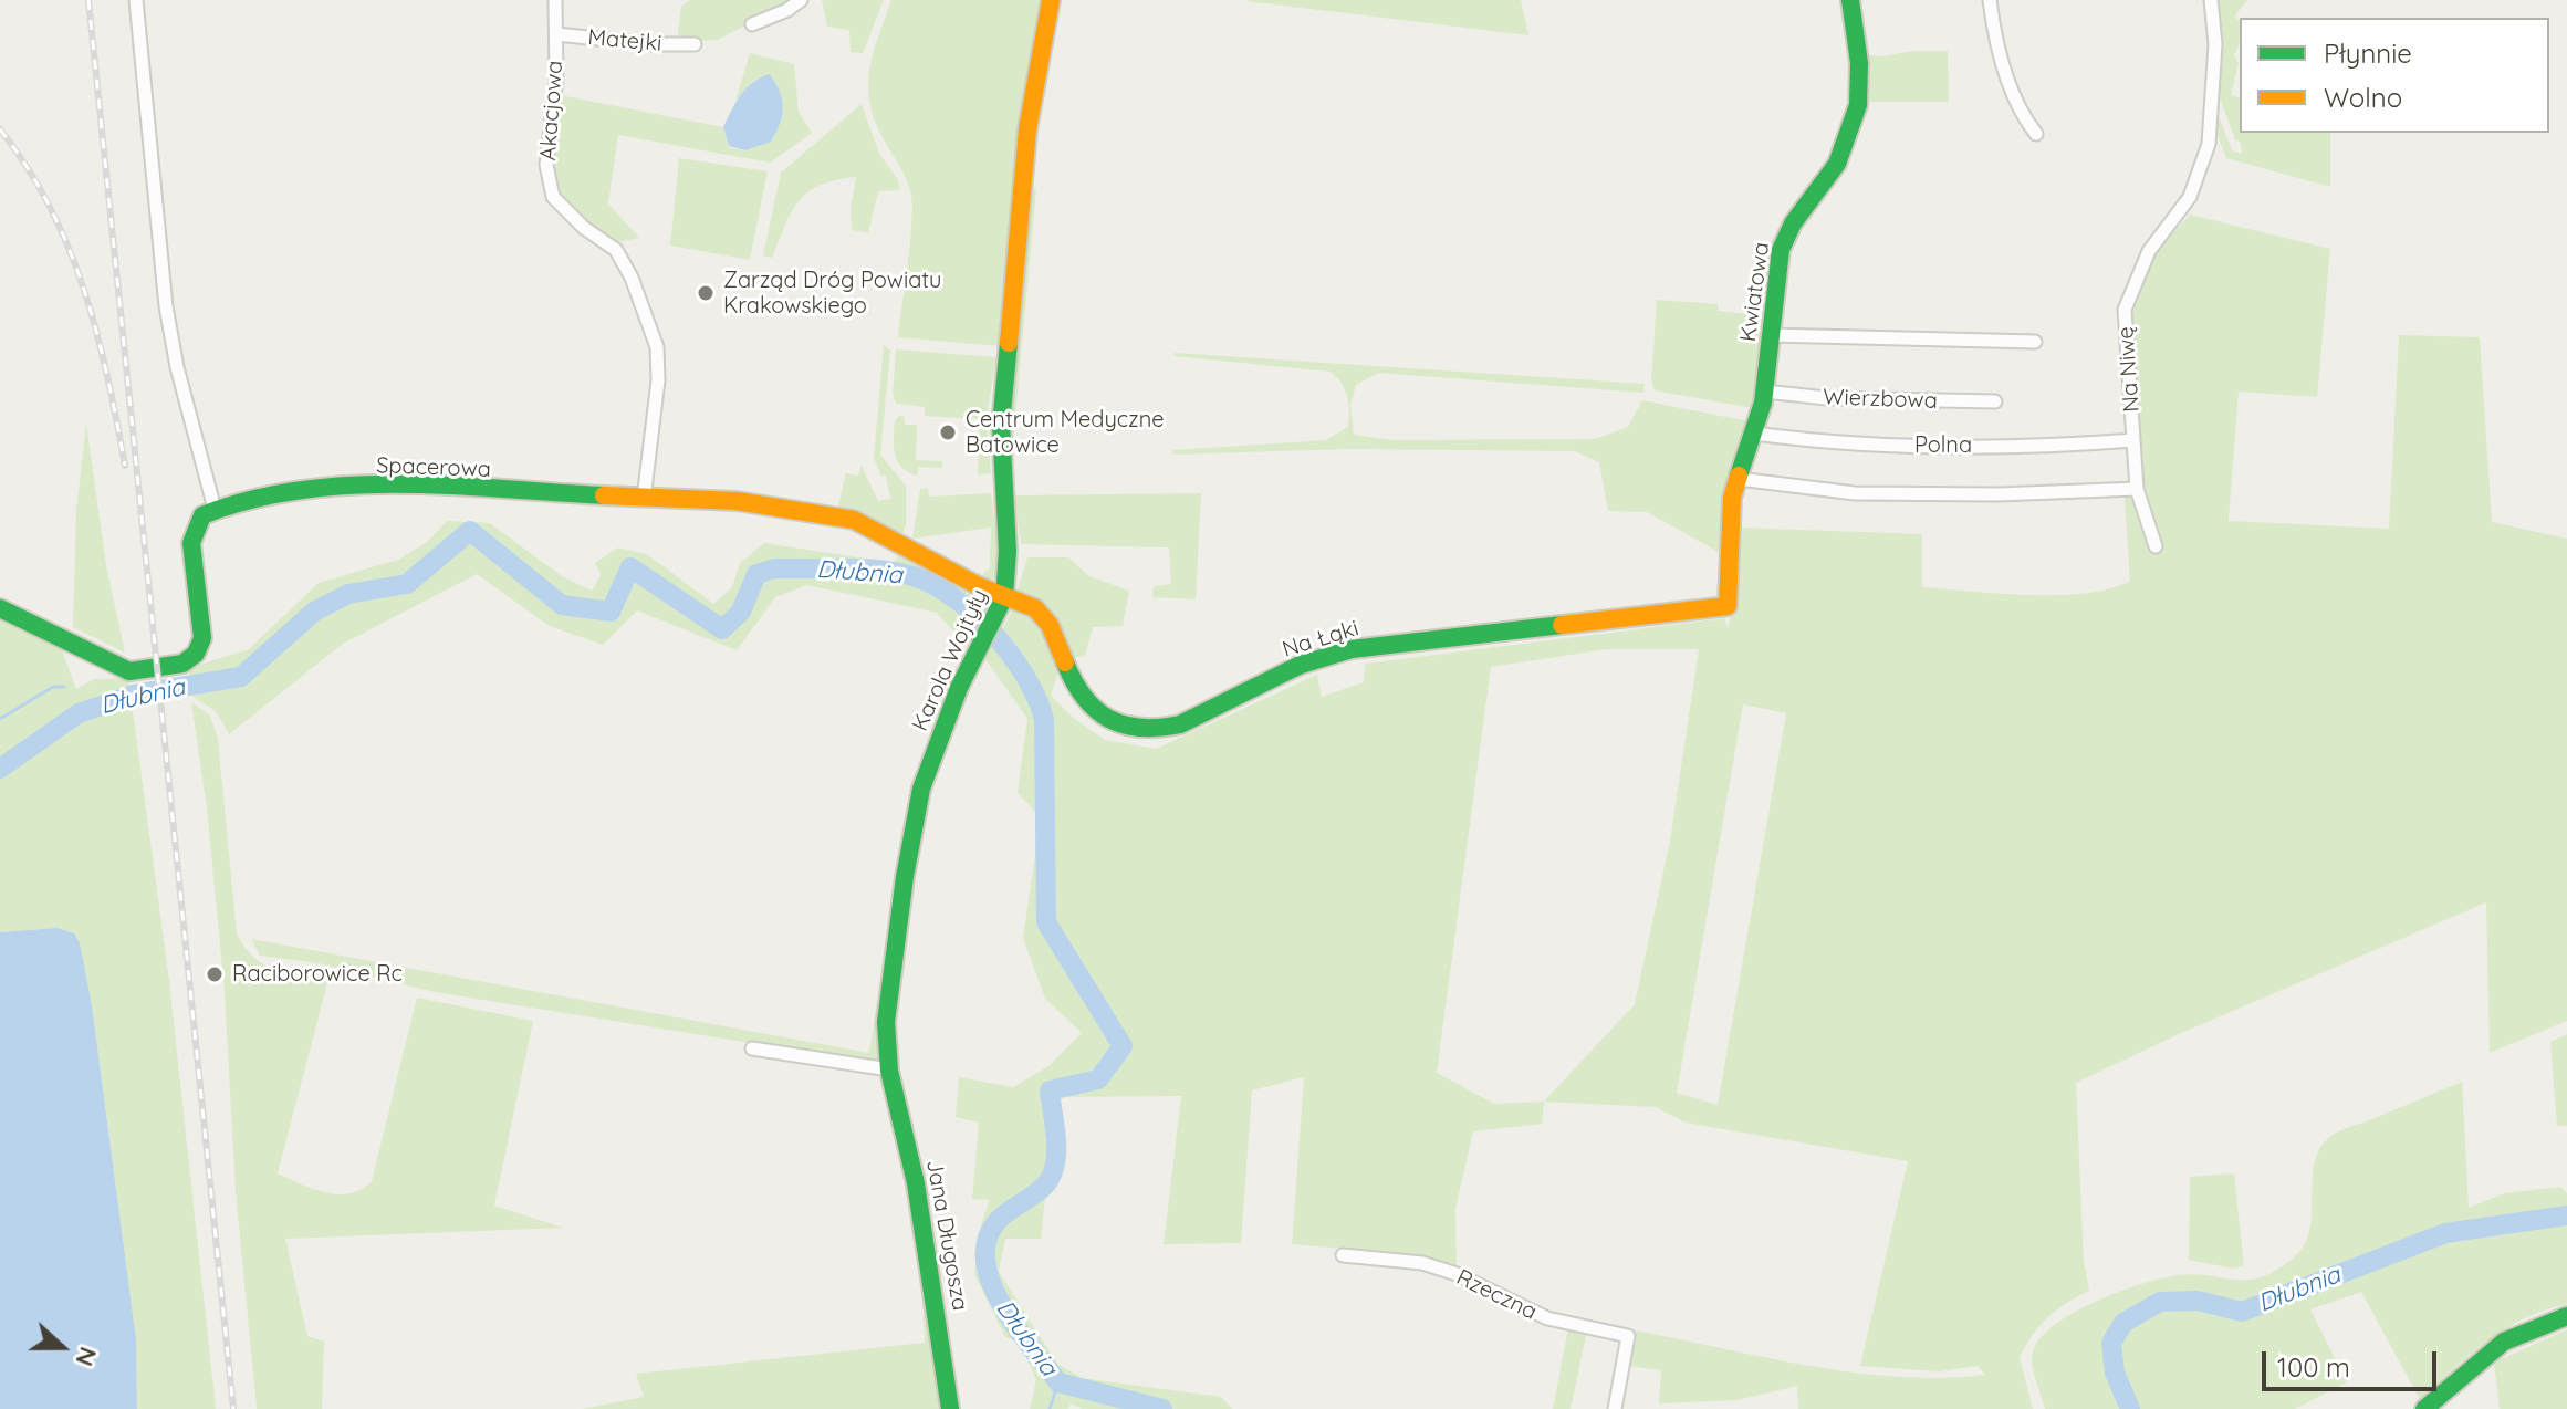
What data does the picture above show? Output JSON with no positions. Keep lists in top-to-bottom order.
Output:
{
  "streets": {
    "street": [
      "Matejki",
      "Akacjowa",
      "Kwiatowa",
      "Na Niwę",
      "Wierzbowa",
      "Polna",
      "Spacerowa",
      "Na Łąki",
      "Karola Wojtyły",
      "Jana Długosza",
      "Rzeczna"
    ]
  },
  "crossings": [
    ["Matejki", "Akacjowa"],
    ["Akacjowa", "Spacerowa"],
    ["Kwiatowa", "Wierzbowa"],
    ["Kwiatowa", "Polna"],
    ["Kwiatowa", "Na Łąki"],
    ["Na Niwę", "Polna"],
    ["Spacerowa", "Na Łąki"],
    ["Spacerowa", "Karola Wojtyły"],
    ["Na Łąki", "Karola Wojtyły"],
    ["Karola Wojtyły", "Jana Długosza"]
  ],
  "water": ["Dłubnia"],
  "places": ["Zarząd Dróg Powiatu Krakowskiego", "Centrum Medyczne Batowice", "Raciborowice Rc"],
  "legend": ["Płynnie", "Wolno"],
  "scale_bar": "100 m",
  "north": "right"
}
